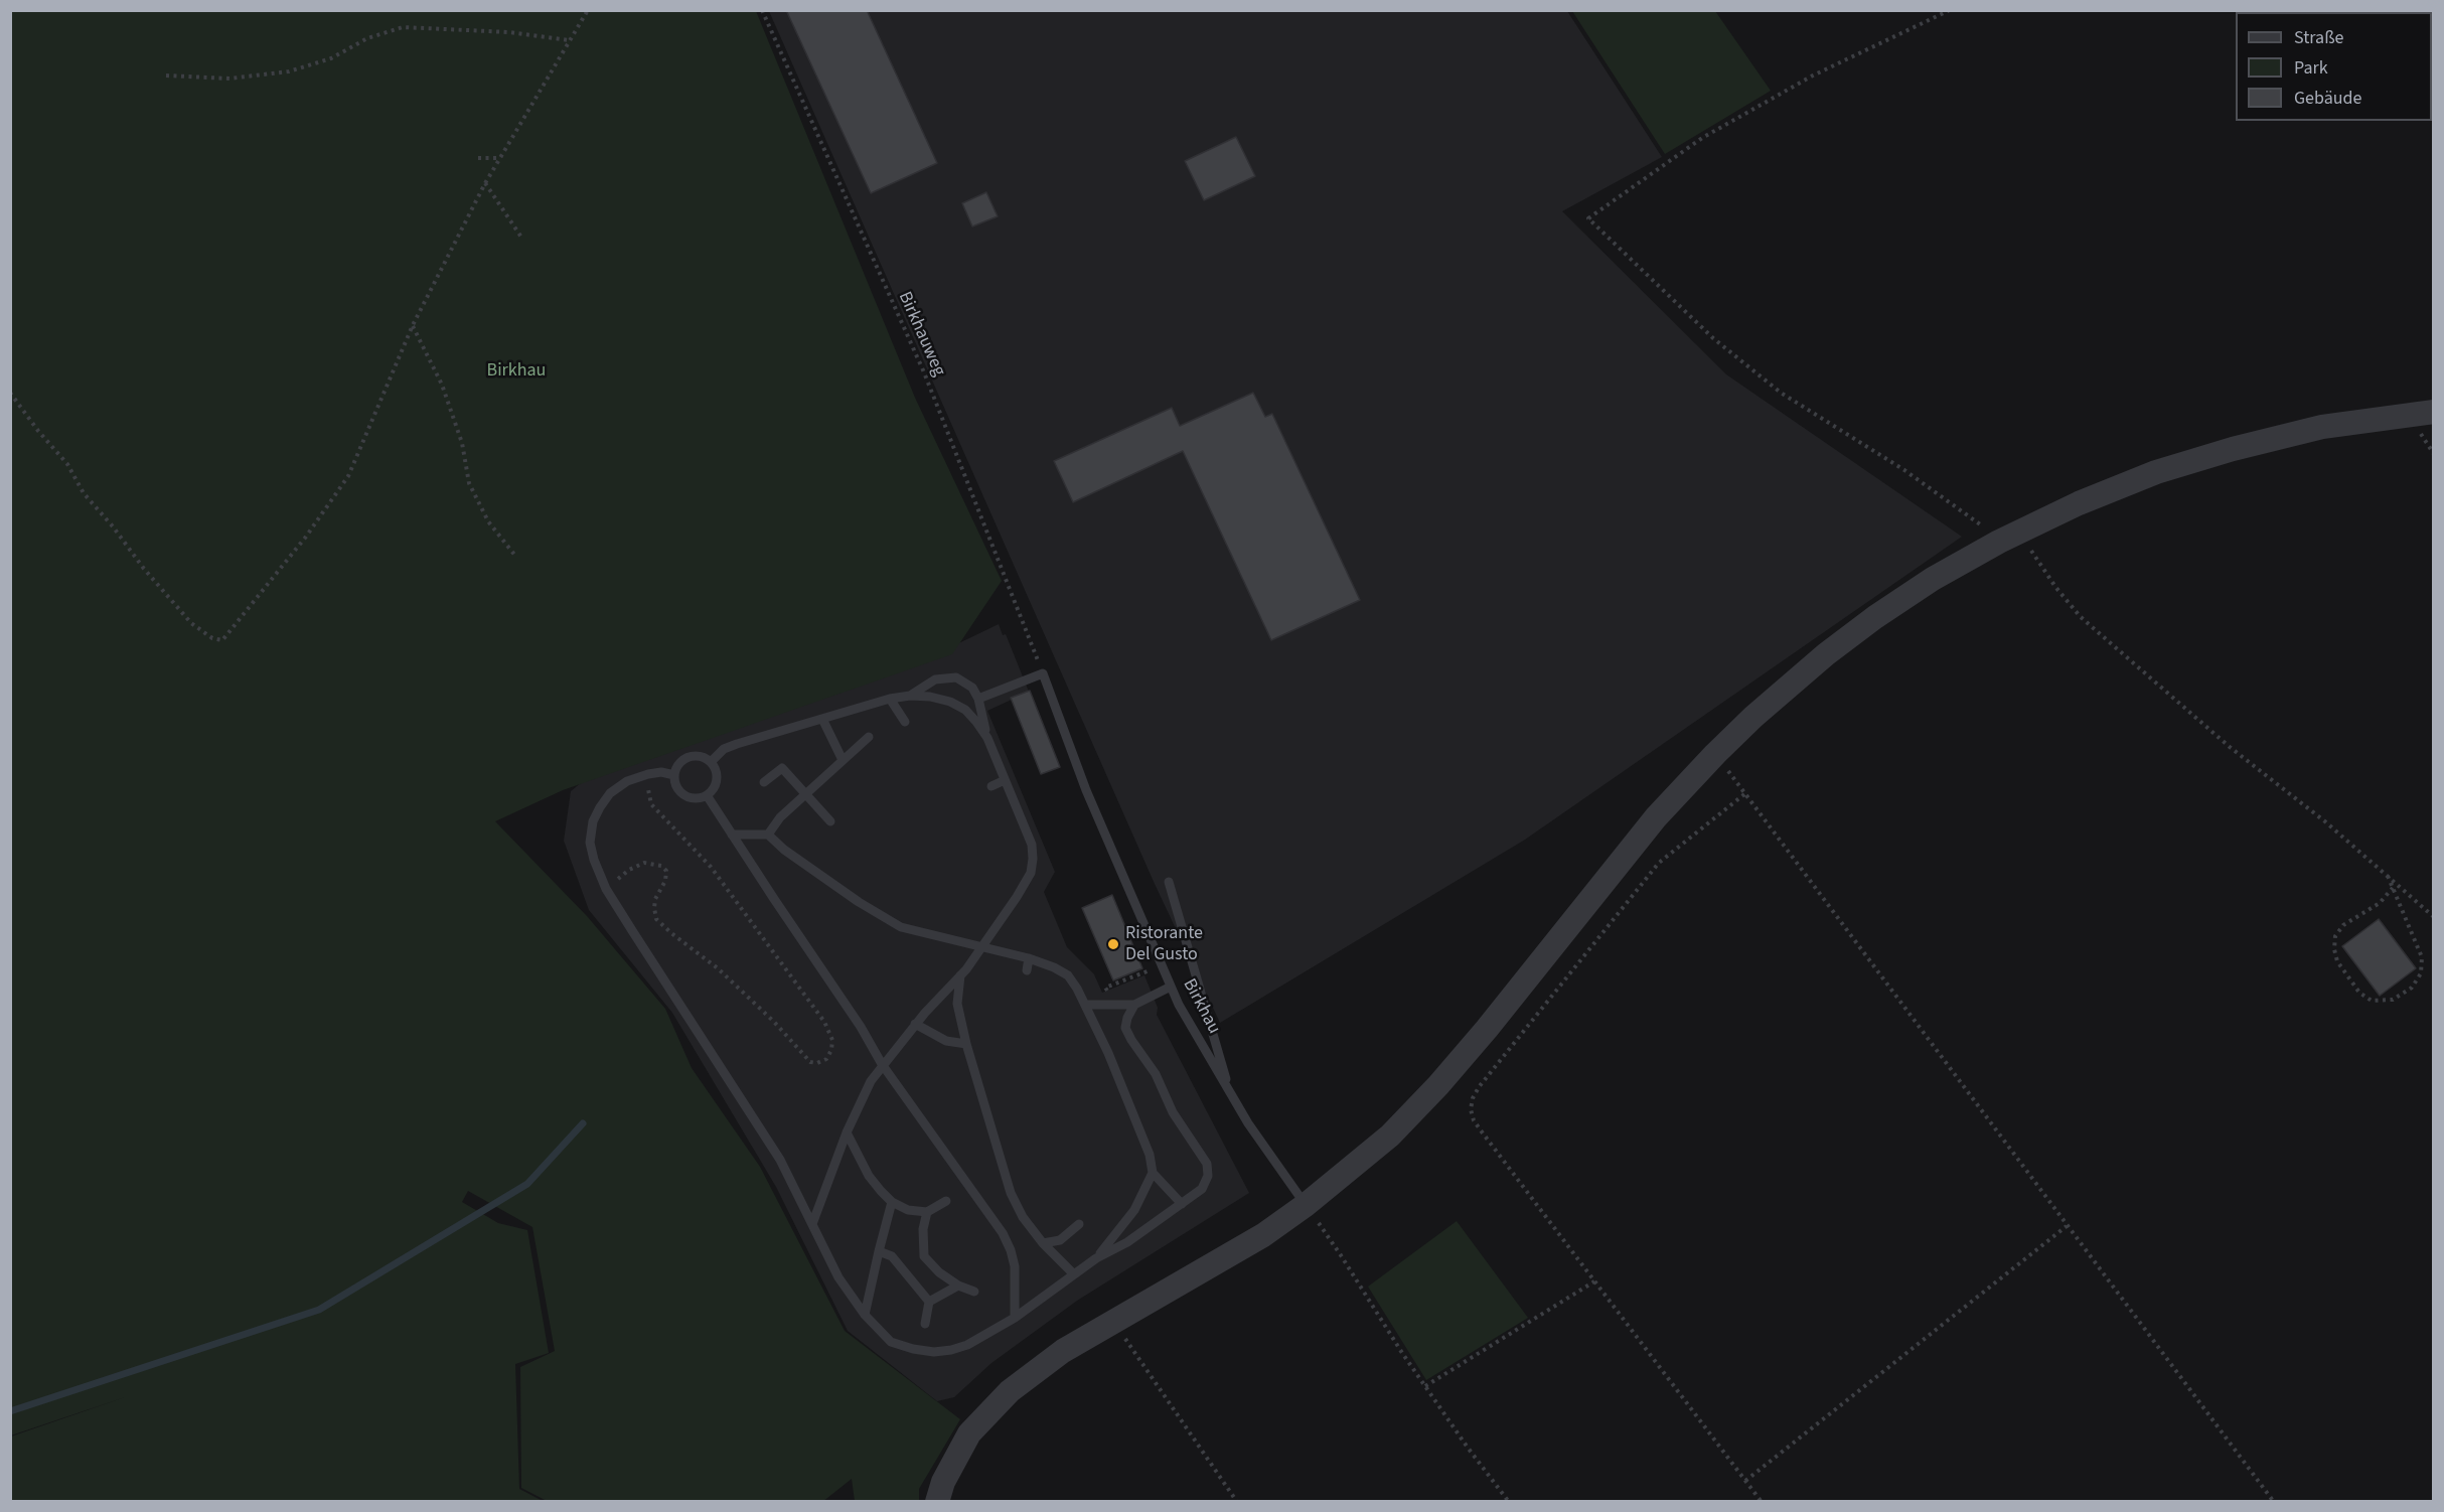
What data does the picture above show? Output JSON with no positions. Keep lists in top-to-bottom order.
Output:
{
  "streets": {
    "lane": ["Birkhau"],
    "path": ["Birkhauweg"]
  },
  "crossings": [
    ["Birkhauweg", "Birkhau"]
  ],
  "parks": ["Birkhau"],
  "places": ["Ristorante Del Gusto"],
  "legend": ["Straße", "Park", "Gebäude"]
}
